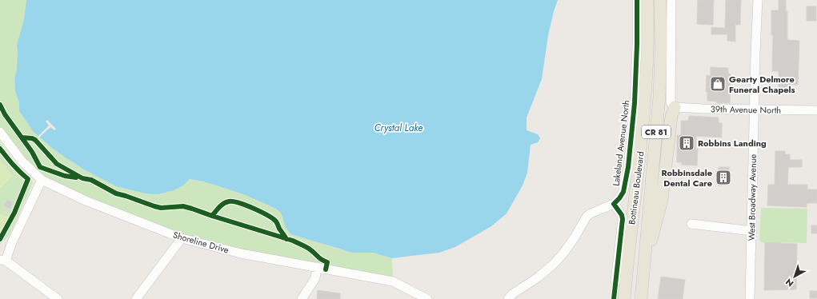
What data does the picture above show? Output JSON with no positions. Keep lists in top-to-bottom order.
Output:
{
  "streets": {
    "main road": ["CR 81", "Bottineau Boulevard"],
    "street": [
      "39th Avenue North",
      "Lakeland Avenue North",
      "West Broadway Avenue",
      "Shoreline Drive"
    ]
  },
  "crossings": [
    ["39th Avenue North", "West Broadway Avenue"]
  ],
  "water": ["Crystal Lake"],
  "places": {
    "shop": ["Gearty Delmore Funeral Chapels"],
    "building": ["Robbins Landing", "Robbinsdale Dental Care"]
  },
  "north": "bottom left"
}
